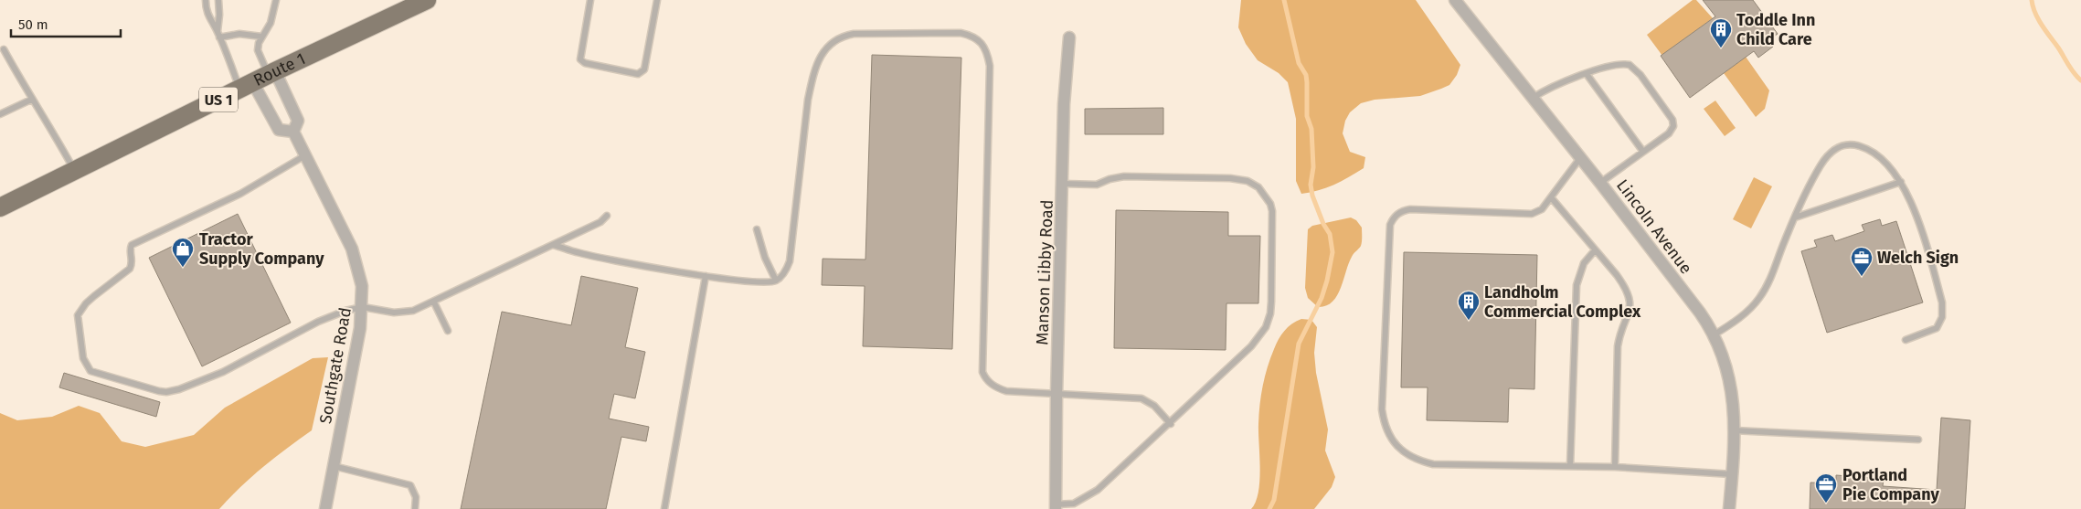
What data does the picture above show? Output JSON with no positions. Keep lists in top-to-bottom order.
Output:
{
  "streets": {
    "main road": ["Route 1", "US 1"],
    "street": ["Lincoln Avenue", "Manson Libby Road", "Southgate Road"]
  },
  "crossings": [
    ["Route 1", "Southgate Road"]
  ],
  "places": {
    "building": ["Toddle Inn Child Care", "Landholm Commercial Complex"],
    "shop": ["Tractor Supply Company"],
    "office": ["Welch Sign", "Portland Pie Company"]
  },
  "scale_bar": "50 m"
}
